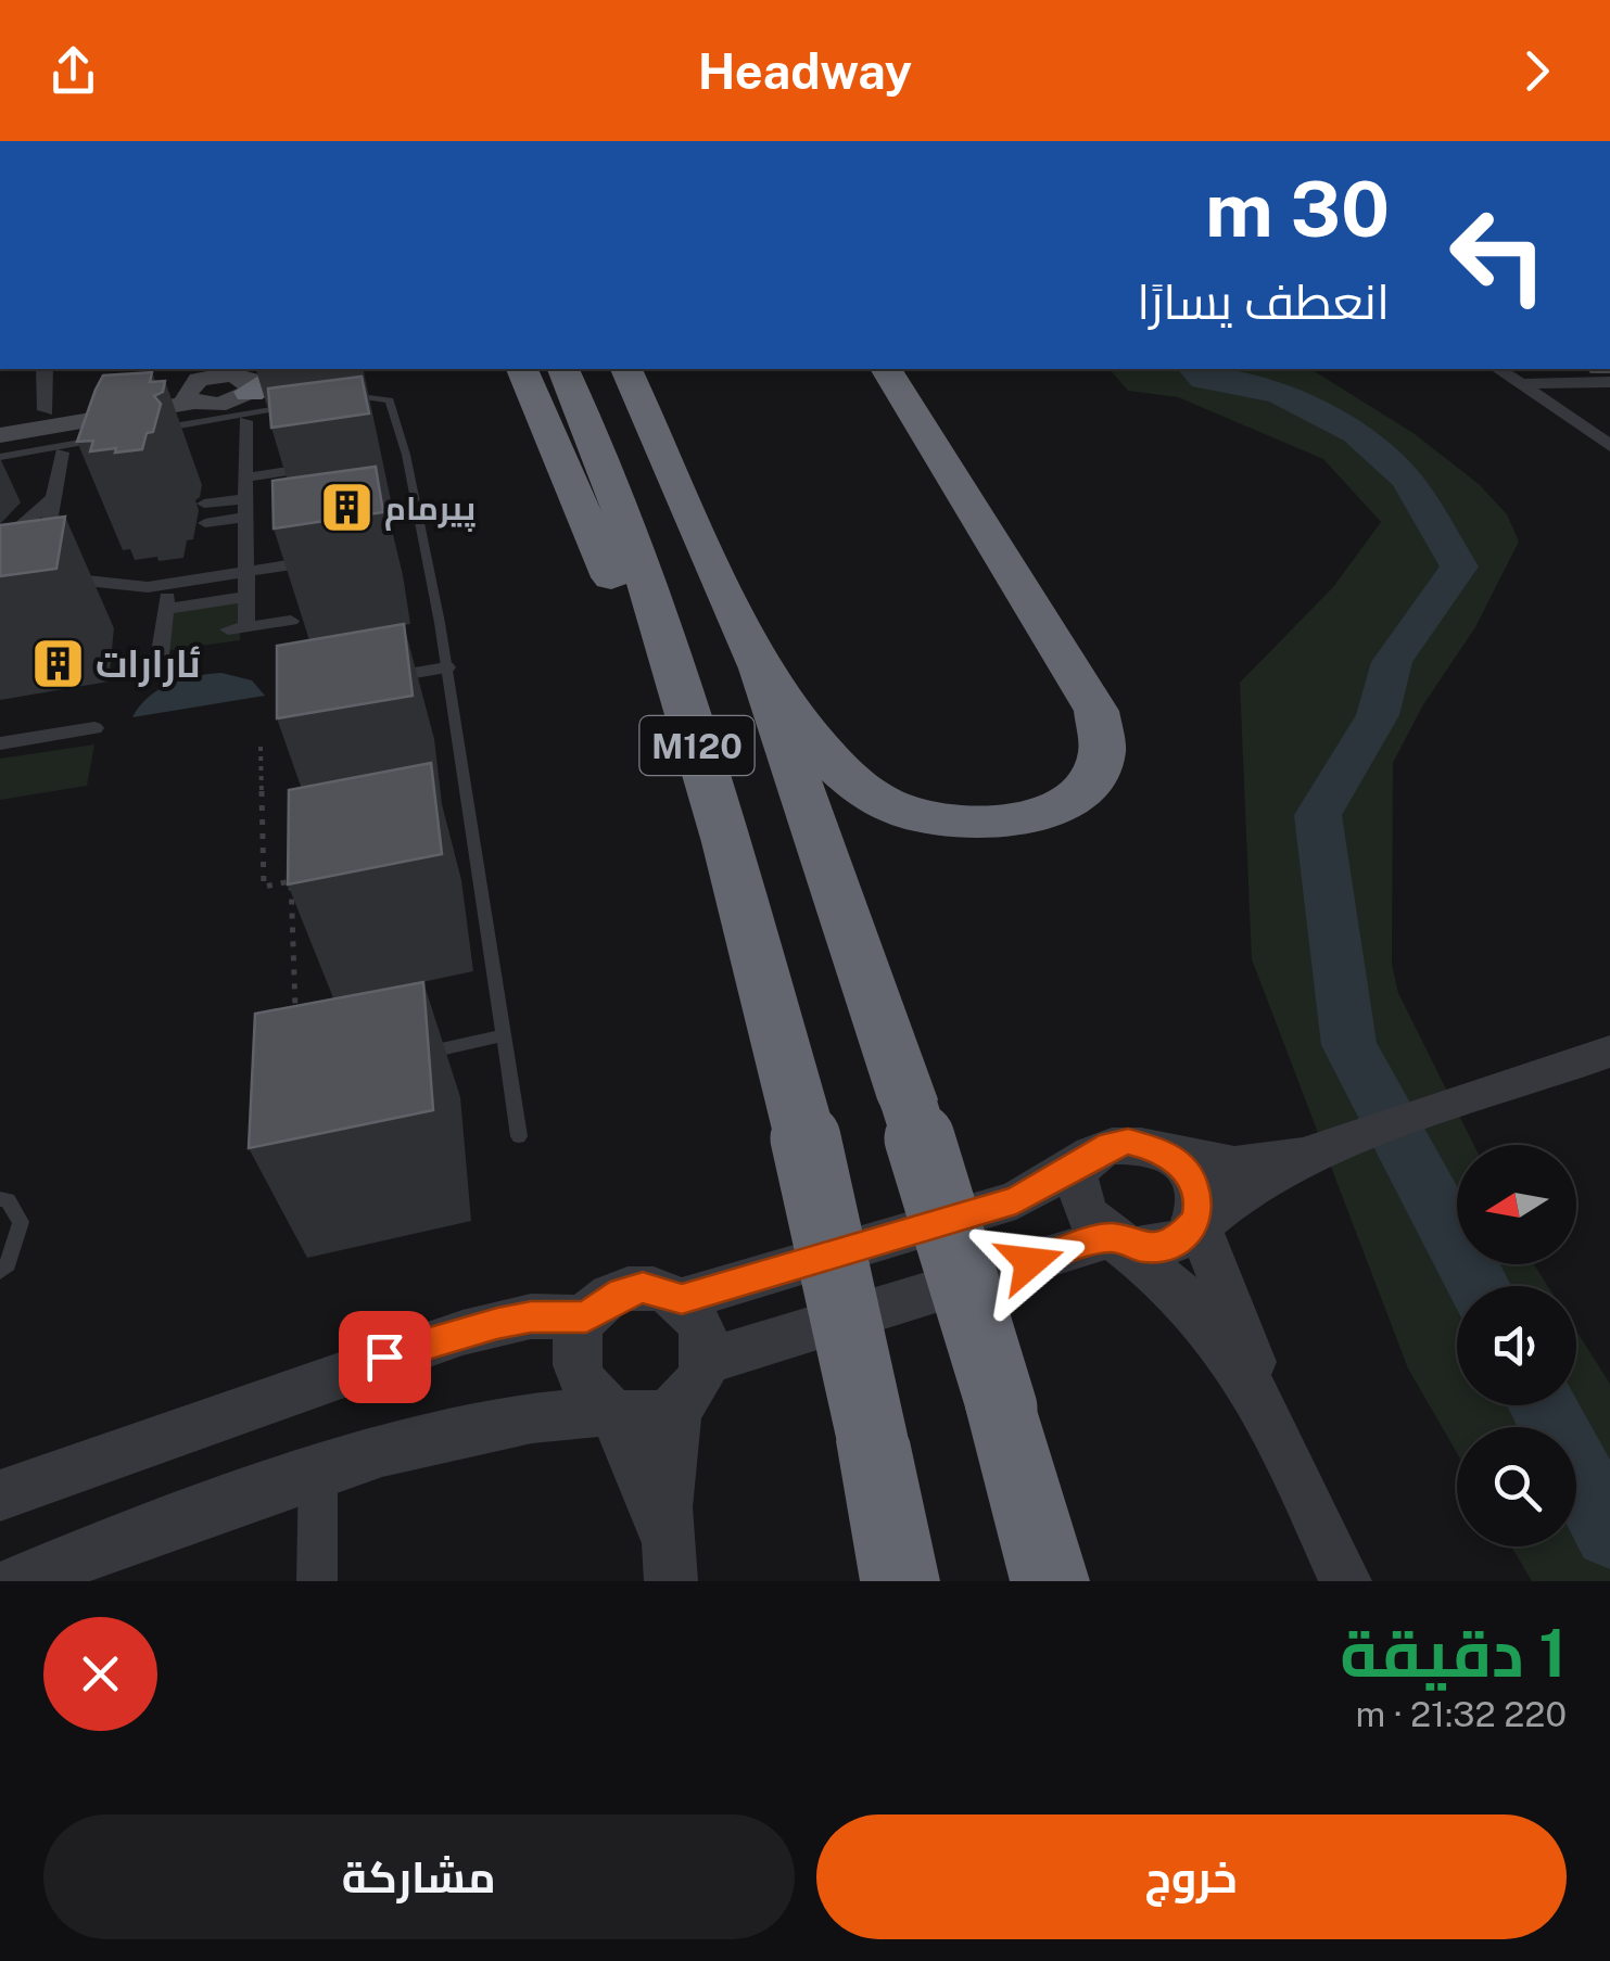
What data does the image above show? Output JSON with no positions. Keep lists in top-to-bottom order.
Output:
{
  "streets": {
    "highway": ["M120"]
  },
  "places": {
    "building": ["پیرمام", "ئارارات"]
  },
  "north": "left",
  "page": {
    "header": "Headway",
    "turn": ["30 m", "انعطف يسارًا"],
    "heading": ["1 دقيقة", "220 m · 21:32"],
    "buttons": ["خروج", "مشاركة"]
  }
}
